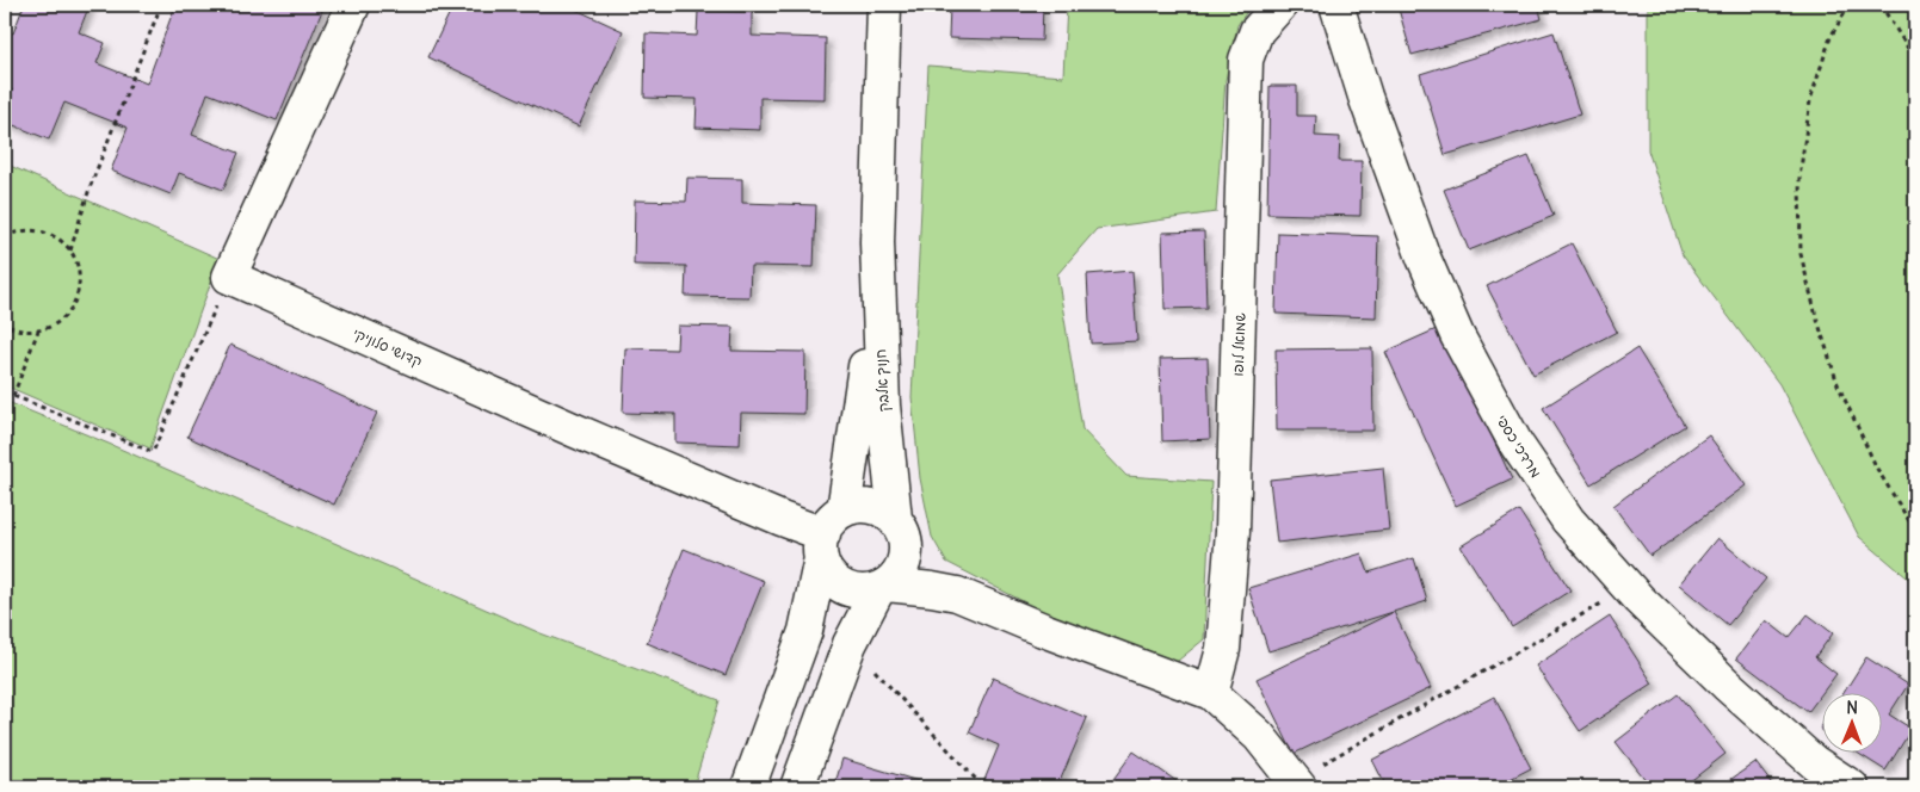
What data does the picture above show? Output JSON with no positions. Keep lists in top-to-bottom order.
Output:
{
  "streets": {
    "street": [
      "שמואל לופו",
      "קדושי סלוניקי",
      "חנוך אלבק",
      "מרדכי כספי"
    ]
  },
  "crossings": [
    ["קדושי סלוניקי", "חנוך אלבק"]
  ],
  "north": "top"
}
